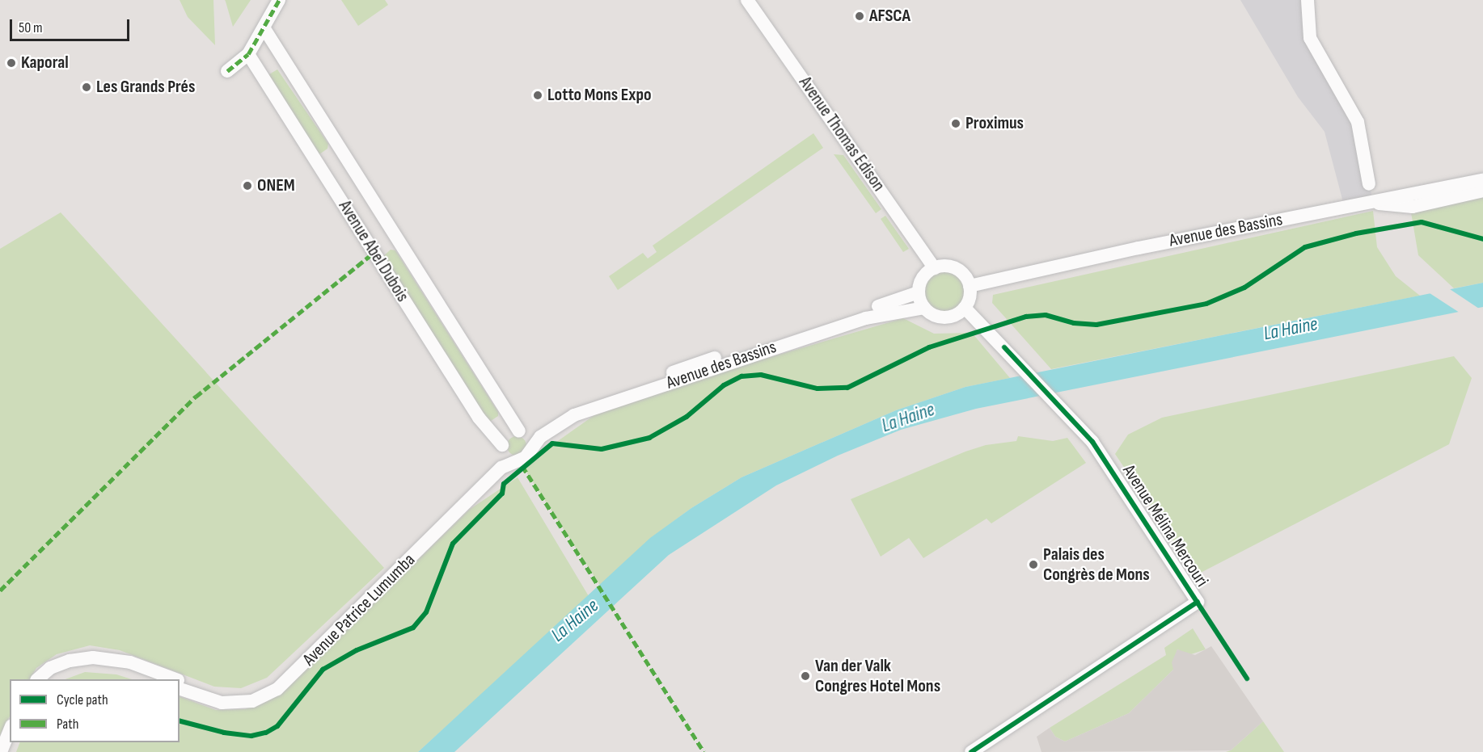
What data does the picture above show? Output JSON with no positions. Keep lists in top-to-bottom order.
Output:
{
  "streets": {
    "street": [
      "Avenue Thomas Edison",
      "Avenue des Bassins",
      "Avenue Abel Dubois",
      "Avenue Mélina Mercouri",
      "Avenue Patrice Lumumba"
    ]
  },
  "crossings": [
    ["Avenue Thomas Edison", "Avenue des Bassins"],
    ["Avenue Thomas Edison", "Avenue Mélina Mercouri"],
    ["Avenue des Bassins", "Avenue Abel Dubois"],
    ["Avenue des Bassins", "Avenue Mélina Mercouri"],
    ["Avenue des Bassins", "Avenue Patrice Lumumba"],
    ["Avenue Abel Dubois", "Avenue Patrice Lumumba"]
  ],
  "water": ["La Haine"],
  "places": [
    "AFSCA",
    "Kaporal",
    "Les Grands Prés",
    "Lotto Mons Expo",
    "Proximus",
    "ONEM",
    "Palais des Congrès de Mons",
    "Van der Valk Congres Hotel Mons"
  ],
  "legend": ["Cycle path", "Path"],
  "scale_bar": "50 m"
}
